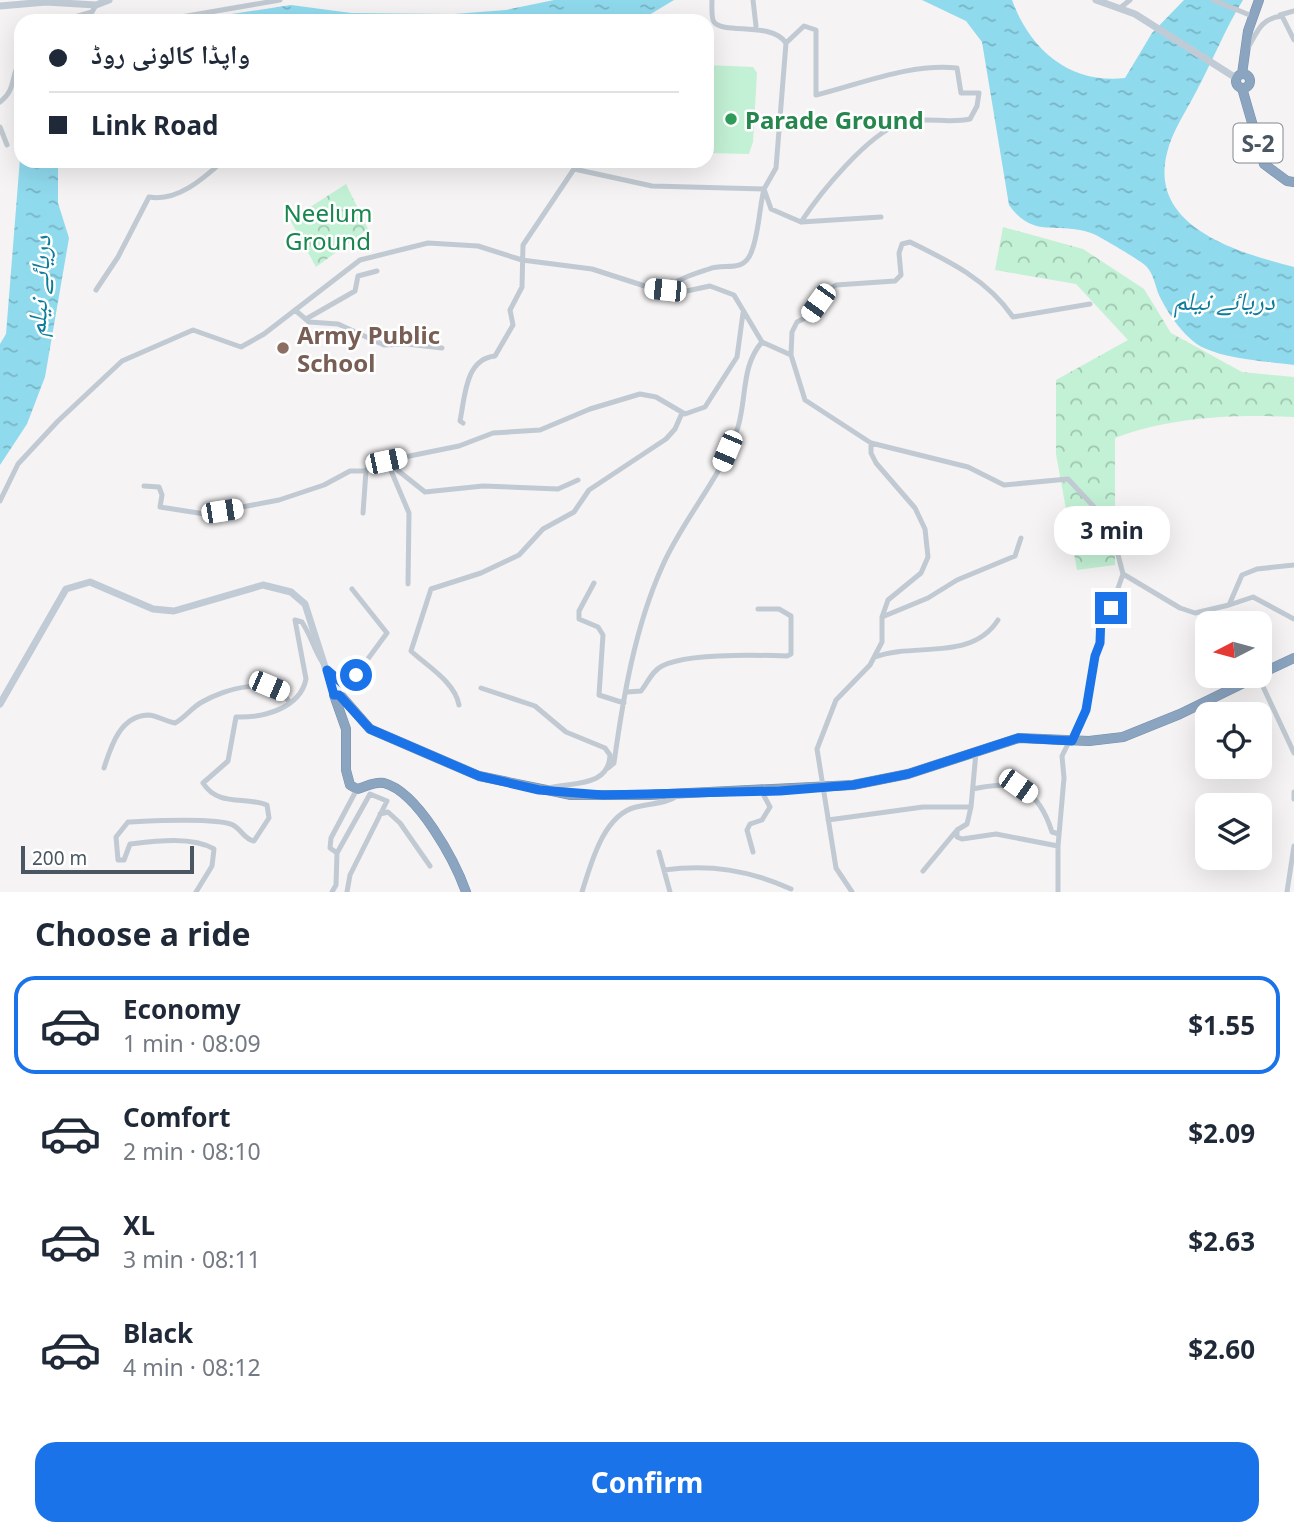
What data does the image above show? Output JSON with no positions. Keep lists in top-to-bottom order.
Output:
{
  "streets": {
    "highway": ["S-2"]
  },
  "water": ["دریائے نیلم"],
  "parks": ["Neelum Ground"],
  "places": ["Parade Ground", "Army Public School"],
  "scale_bar": "200 m",
  "north": "left",
  "page": {
    "banner": ["واپڈا کالونی روڈ", "Link Road"],
    "bubble": "3 min",
    "scale": "200 m",
    "heading": "Choose a ride",
    "list": [
      {
        "name": "Economy",
        "note": "1 min · 08:09",
        "value": "$1.55"
      },
      {
        "name": "Comfort",
        "note": "2 min · 08:10",
        "value": "$2.09"
      },
      {
        "name": "XL",
        "note": "3 min · 08:11",
        "value": "$2.63"
      },
      {
        "name": "Black",
        "note": "4 min · 08:12",
        "value": "$2.60"
      }
    ],
    "buttons": "Confirm"
  }
}
